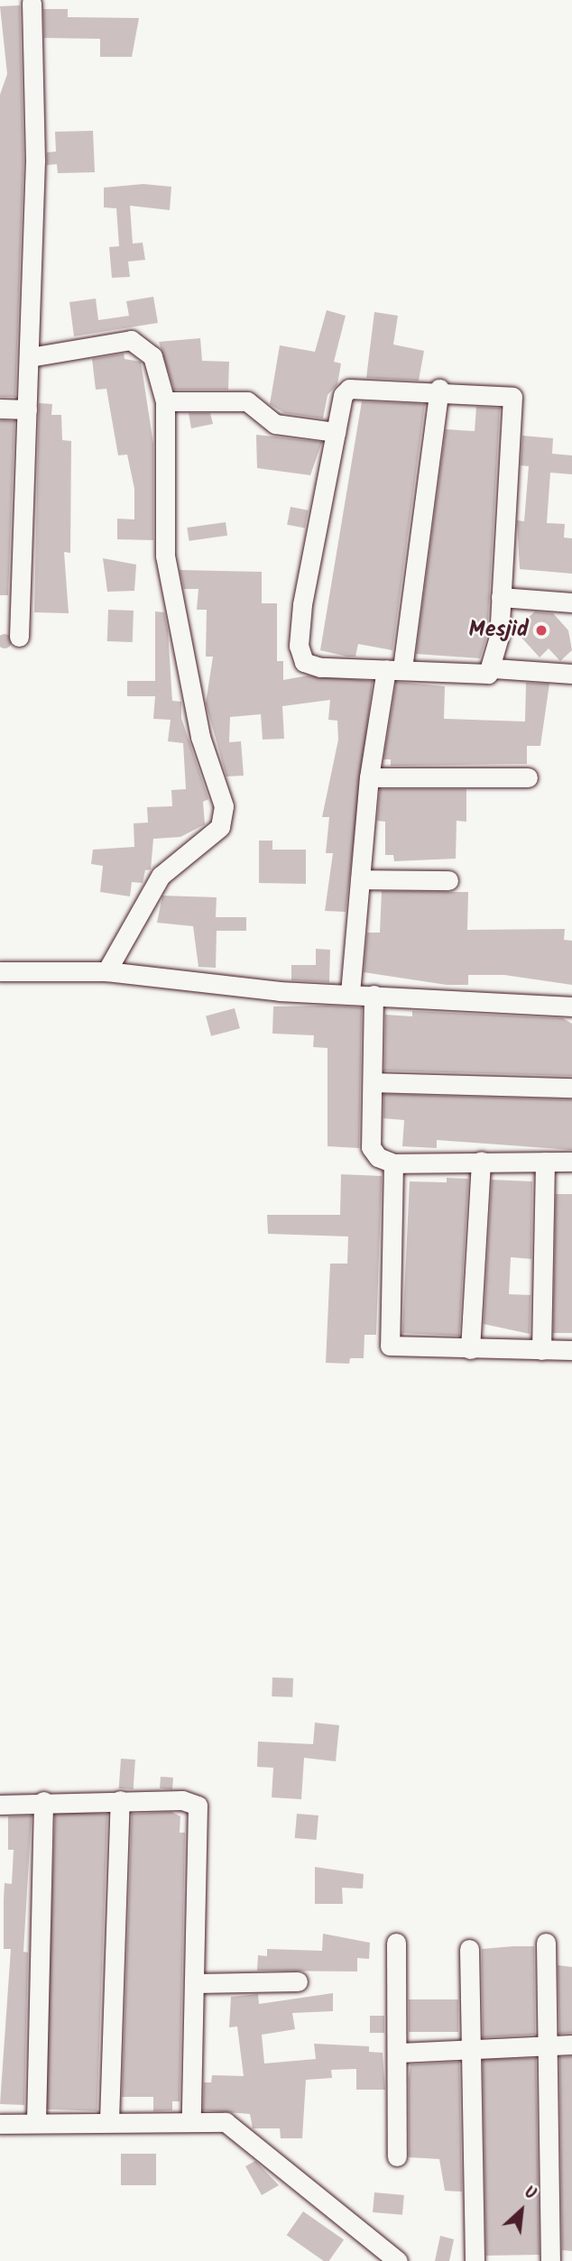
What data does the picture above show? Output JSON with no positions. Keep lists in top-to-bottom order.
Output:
{
  "places": ["Mesjid"],
  "north": "top right"
}
